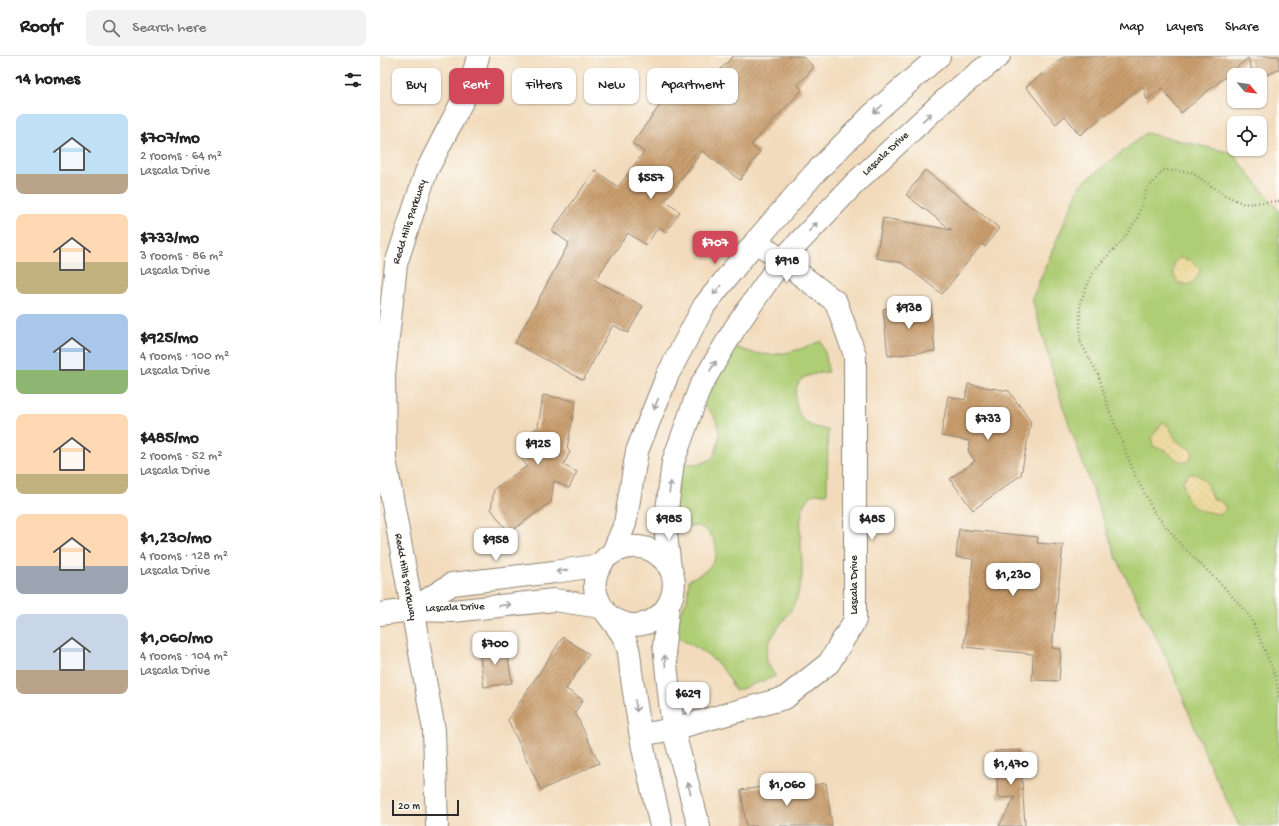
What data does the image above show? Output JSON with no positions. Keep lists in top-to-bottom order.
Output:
{
  "streets": {
    "street": ["Lascala Drive", "Redd Hills Parkway"]
  },
  "crossings": [
    ["Lascala Drive", "Redd Hills Parkway"]
  ],
  "scale_bar": "20 m",
  "north": "bottom right",
  "page": {
    "header": "Roofr",
    "search": "Search here",
    "nav": ["Map", "Layers", "Share"],
    "heading": "14 homes",
    "chip": [
      "Buy",
      "Rent",
      "Filters",
      "New",
      "Apartment"
    ],
    "list": [
      {
        "name": "$707/mo",
        "note": "2 rooms · 64 m² · Lascala Drive"
      },
      {
        "name": "$733/mo",
        "note": "3 rooms · 86 m² · Lascala Drive"
      },
      {
        "name": "$925/mo",
        "note": "4 rooms · 100 m² · Lascala Drive"
      },
      {
        "name": "$485/mo",
        "note": "2 rooms · 52 m² · Lascala Drive"
      },
      {
        "name": "$1,230/mo",
        "note": "4 rooms · 128 m² · Lascala Drive"
      },
      {
        "name": "$1,060/mo",
        "note": "4 rooms · 104 m² · Lascala Drive"
      }
    ],
    "price": [
      "$557",
      "$707",
      "$918",
      "$938",
      "$733",
      "$925",
      "$985",
      "$485",
      "$958",
      "$1,230",
      "$700",
      "$629",
      "$1,470",
      "$1,060"
    ],
    "scale": "20 m"
  }
}
